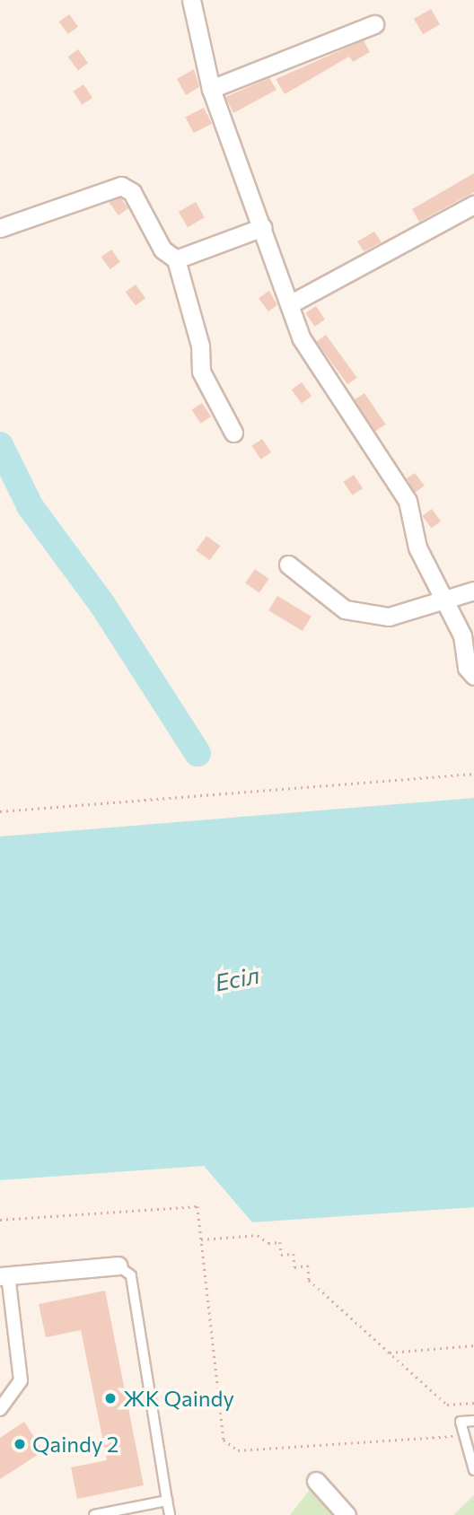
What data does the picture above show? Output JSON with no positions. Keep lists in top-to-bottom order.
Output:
{
  "water": ["Есіл"],
  "places": ["ЖК Qaindy", "Qaindy 2"]
}
